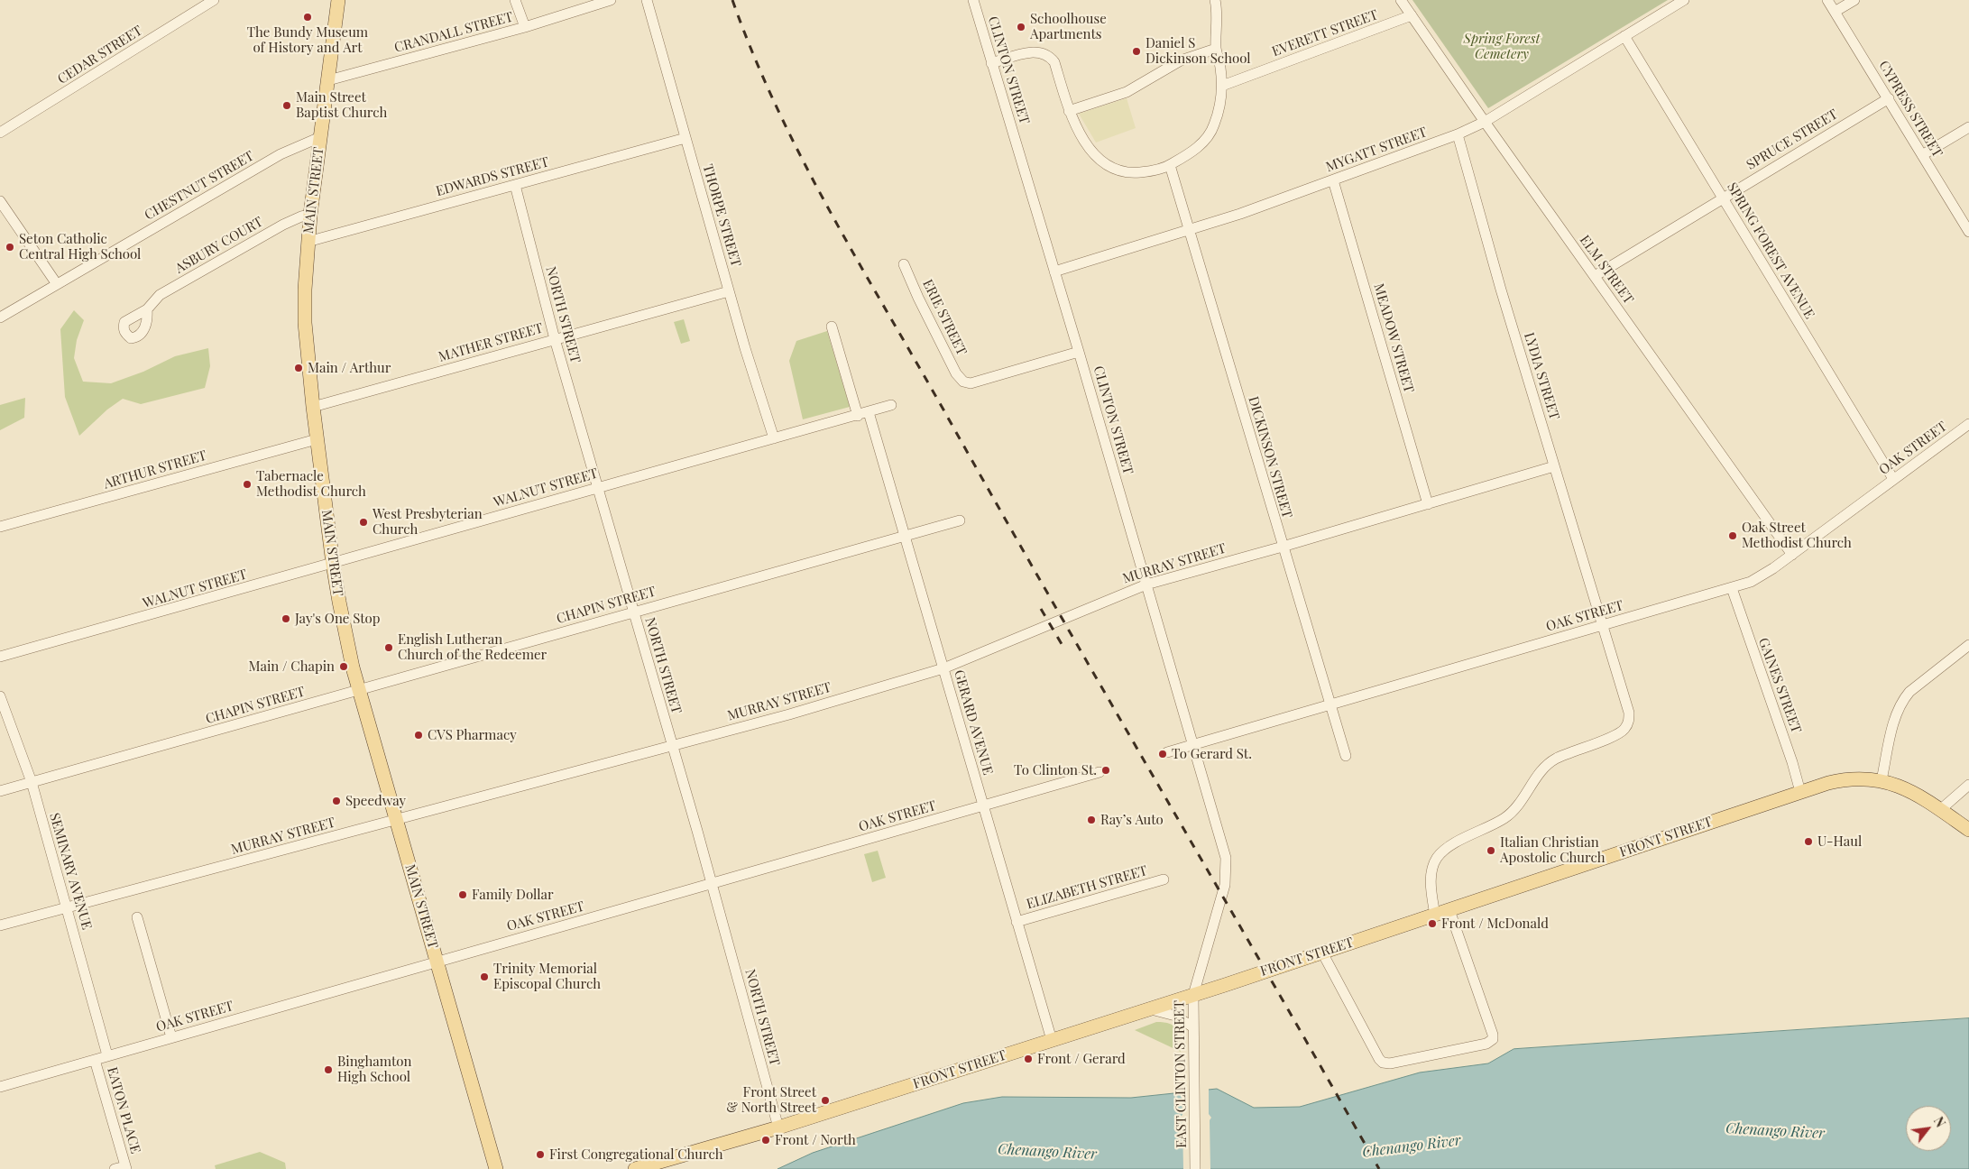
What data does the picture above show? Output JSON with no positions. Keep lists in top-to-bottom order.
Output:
{
  "streets": {
    "main road": ["MAIN STREET", "FRONT STREET"],
    "street": [
      "CRANDALL STREET",
      "EVERETT STREET",
      "CEDAR STREET",
      "CLINTON STREET",
      "CYPRESS STREET",
      "SPRUCE STREET",
      "MYGATT STREET",
      "EDWARDS STREET",
      "CHESTNUT STREET",
      "THORPE STREET",
      "ASBURY COURT",
      "SPRING FOREST AVENUE",
      "ELM STREET",
      "NORTH STREET",
      "ERIE STREET",
      "MEADOW STREET",
      "MATHER STREET",
      "LYDIA STREET",
      "OAK STREET",
      "DICKINSON STREET",
      "ARTHUR STREET",
      "WALNUT STREET",
      "MURRAY STREET",
      "CHAPIN STREET",
      "GAINES STREET",
      "GERARD AVENUE",
      "SEMINARY AVENUE",
      "ELIZABETH STREET",
      "EAST CLINTON STREET",
      "EATON PLACE"
    ]
  },
  "crossings": [
    ["CRANDALL STREET", "MAIN STREET"],
    ["EVERETT STREET", "ELM STREET"],
    ["CLINTON STREET", "MYGATT STREET"],
    ["CLINTON STREET", "ERIE STREET"],
    ["CLINTON STREET", "OAK STREET"],
    ["CLINTON STREET", "MURRAY STREET"],
    ["CLINTON STREET", "EAST CLINTON STREET"],
    ["CYPRESS STREET", "SPRUCE STREET"],
    ["SPRUCE STREET", "SPRING FOREST AVENUE"],
    ["SPRUCE STREET", "ELM STREET"],
    ["MYGATT STREET", "SPRING FOREST AVENUE"],
    ["MYGATT STREET", "ELM STREET"],
    ["MYGATT STREET", "MEADOW STREET"],
    ["MYGATT STREET", "LYDIA STREET"],
    ["MYGATT STREET", "DICKINSON STREET"],
    ["EDWARDS STREET", "MAIN STREET"],
    ["EDWARDS STREET", "THORPE STREET"],
    ["EDWARDS STREET", "NORTH STREET"],
    ["CHESTNUT STREET", "MAIN STREET"],
    ["MAIN STREET", "ASBURY COURT"],
    ["MAIN STREET", "MATHER STREET"],
    ["MAIN STREET", "OAK STREET"],
    ["MAIN STREET", "ARTHUR STREET"],
    ["MAIN STREET", "WALNUT STREET"],
    ["MAIN STREET", "MURRAY STREET"],
    ["MAIN STREET", "CHAPIN STREET"],
    ["THORPE STREET", "MATHER STREET"],
    ["THORPE STREET", "WALNUT STREET"],
    ["SPRING FOREST AVENUE", "OAK STREET"],
    ["ELM STREET", "OAK STREET"],
    ["NORTH STREET", "MATHER STREET"],
    ["NORTH STREET", "OAK STREET"],
    ["NORTH STREET", "WALNUT STREET"],
    ["NORTH STREET", "MURRAY STREET"],
    ["NORTH STREET", "CHAPIN STREET"],
    ["NORTH STREET", "FRONT STREET"],
    ["MEADOW STREET", "MURRAY STREET"],
    ["LYDIA STREET", "OAK STREET"],
    ["LYDIA STREET", "MURRAY STREET"],
    ["LYDIA STREET", "FRONT STREET"],
    ["OAK STREET", "DICKINSON STREET"],
    ["OAK STREET", "GAINES STREET"],
    ["OAK STREET", "GERARD AVENUE"],
    ["OAK STREET", "SEMINARY AVENUE"],
    ["OAK STREET", "EATON PLACE"],
    ["DICKINSON STREET", "MURRAY STREET"],
    ["WALNUT STREET", "GERARD AVENUE"],
    ["MURRAY STREET", "GERARD AVENUE"],
    ["MURRAY STREET", "SEMINARY AVENUE"],
    ["CHAPIN STREET", "GERARD AVENUE"],
    ["CHAPIN STREET", "SEMINARY AVENUE"],
    ["GAINES STREET", "FRONT STREET"],
    ["GERARD AVENUE", "FRONT STREET"],
    ["GERARD AVENUE", "ELIZABETH STREET"],
    ["FRONT STREET", "EAST CLINTON STREET"]
  ],
  "water": ["Chenango River"],
  "parks": ["Spring Forest Cemetery"],
  "places": [
    "The Bundy Museum of History and Art",
    "Schoolhouse Apartments",
    "Daniel S Dickinson School",
    "Main Street Baptist Church",
    "Seton Catholic Central High School",
    "Main / Arthur",
    "Tabernacle Methodist Church",
    "West Presbyterian Church",
    "Oak Street Methodist Church",
    "Jay's One Stop",
    "English Lutheran Church of the Redeemer",
    "Main / Chapin",
    "CVS Pharmacy",
    "To Gerard St.",
    "To Clinton St.",
    "Speedway",
    "Ray’s Auto",
    "U-Haul",
    "Italian Christian Apostolic Church",
    "Family Dollar",
    "Front / McDonald",
    "Trinity Memorial Episcopal Church",
    "Front / Gerard",
    "Binghamton High School",
    "Front Street & North Street",
    "Front / North",
    "First Congregational Church"
  ],
  "north": "top right"
}
